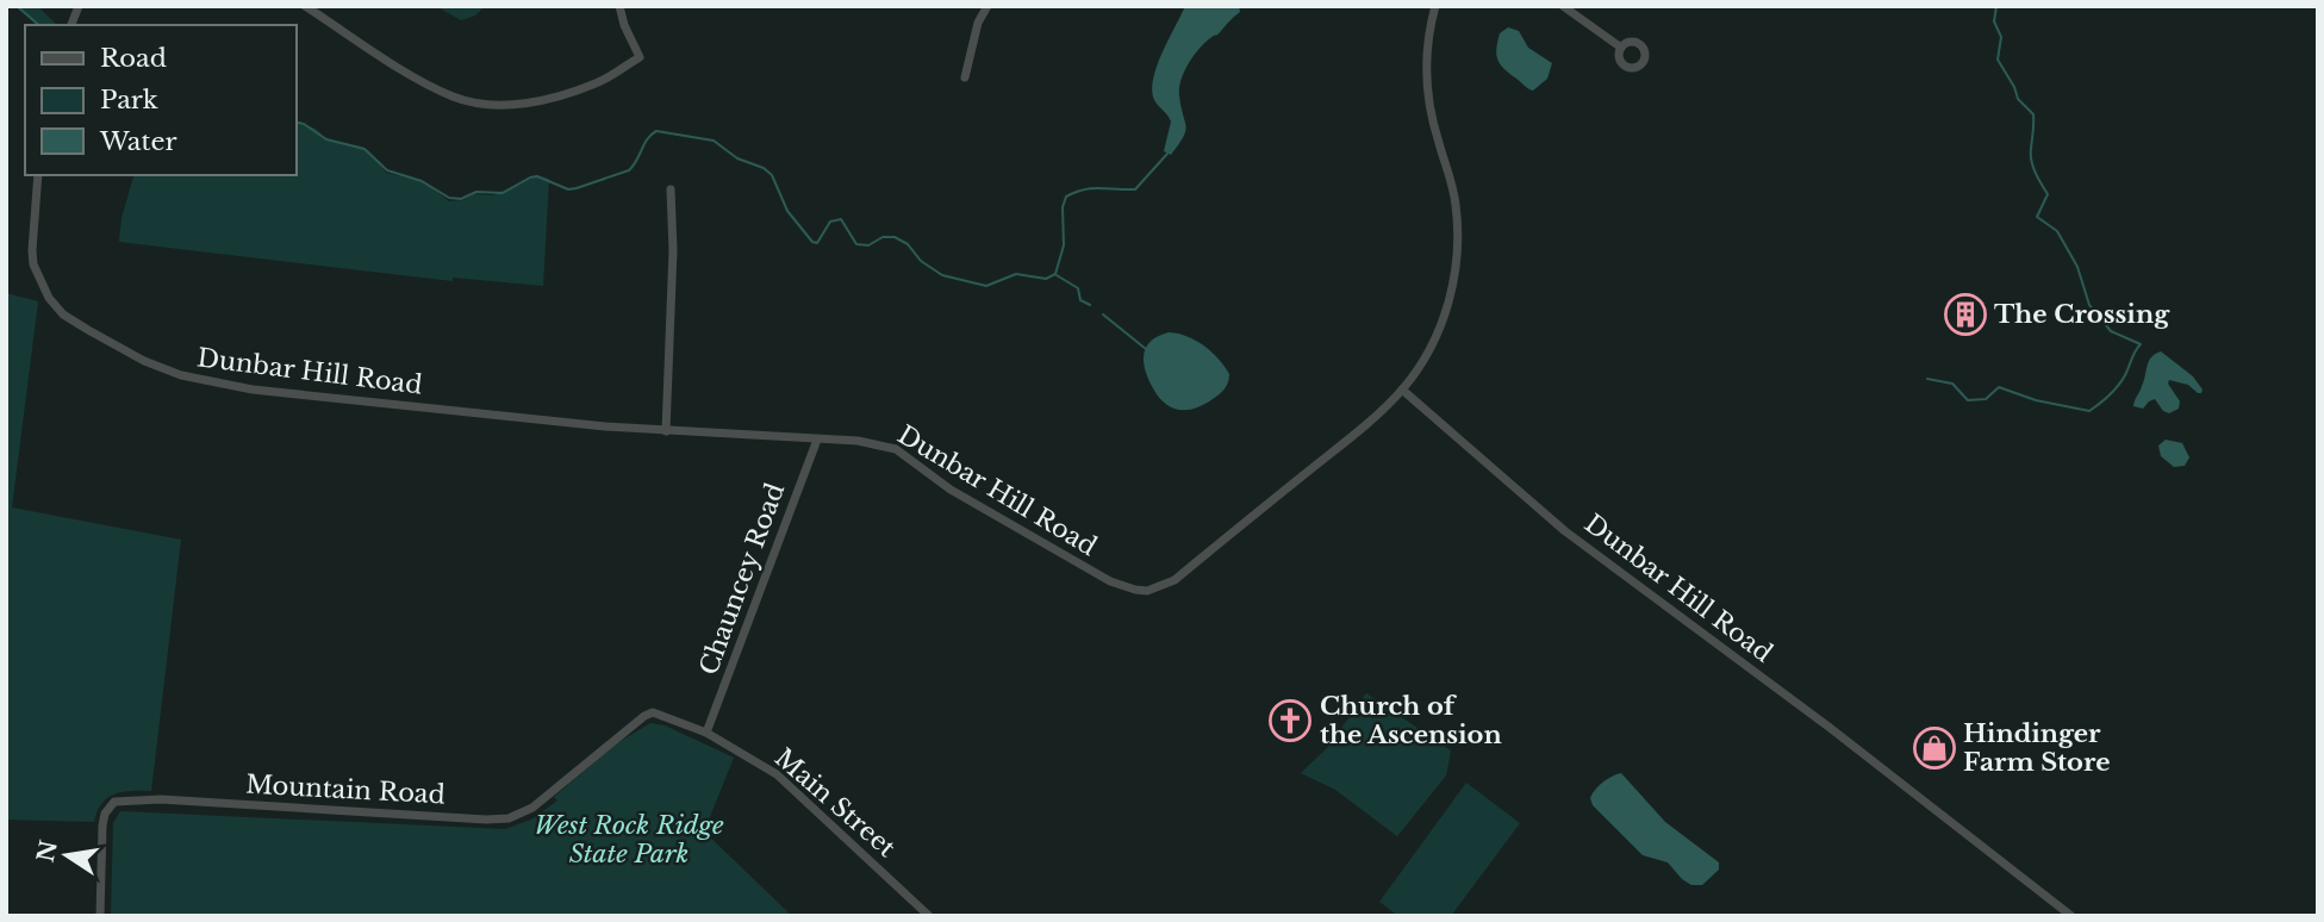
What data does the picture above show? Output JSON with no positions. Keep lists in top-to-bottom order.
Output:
{
  "streets": {
    "street": [
      "Dunbar Hill Road",
      "Chauncey Road",
      "Mountain Road",
      "Main Street"
    ]
  },
  "crossings": [
    ["Dunbar Hill Road", "Chauncey Road"],
    ["Chauncey Road", "Main Street"],
    ["Mountain Road", "Main Street"]
  ],
  "parks": ["West Rock Ridge State Park"],
  "places": {
    "building": ["The Crossing"],
    "church": ["Church of the Ascension"],
    "shop": ["Hindinger Farm Store"]
  },
  "legend": ["Road", "Park", "Water"],
  "north": "left"
}
